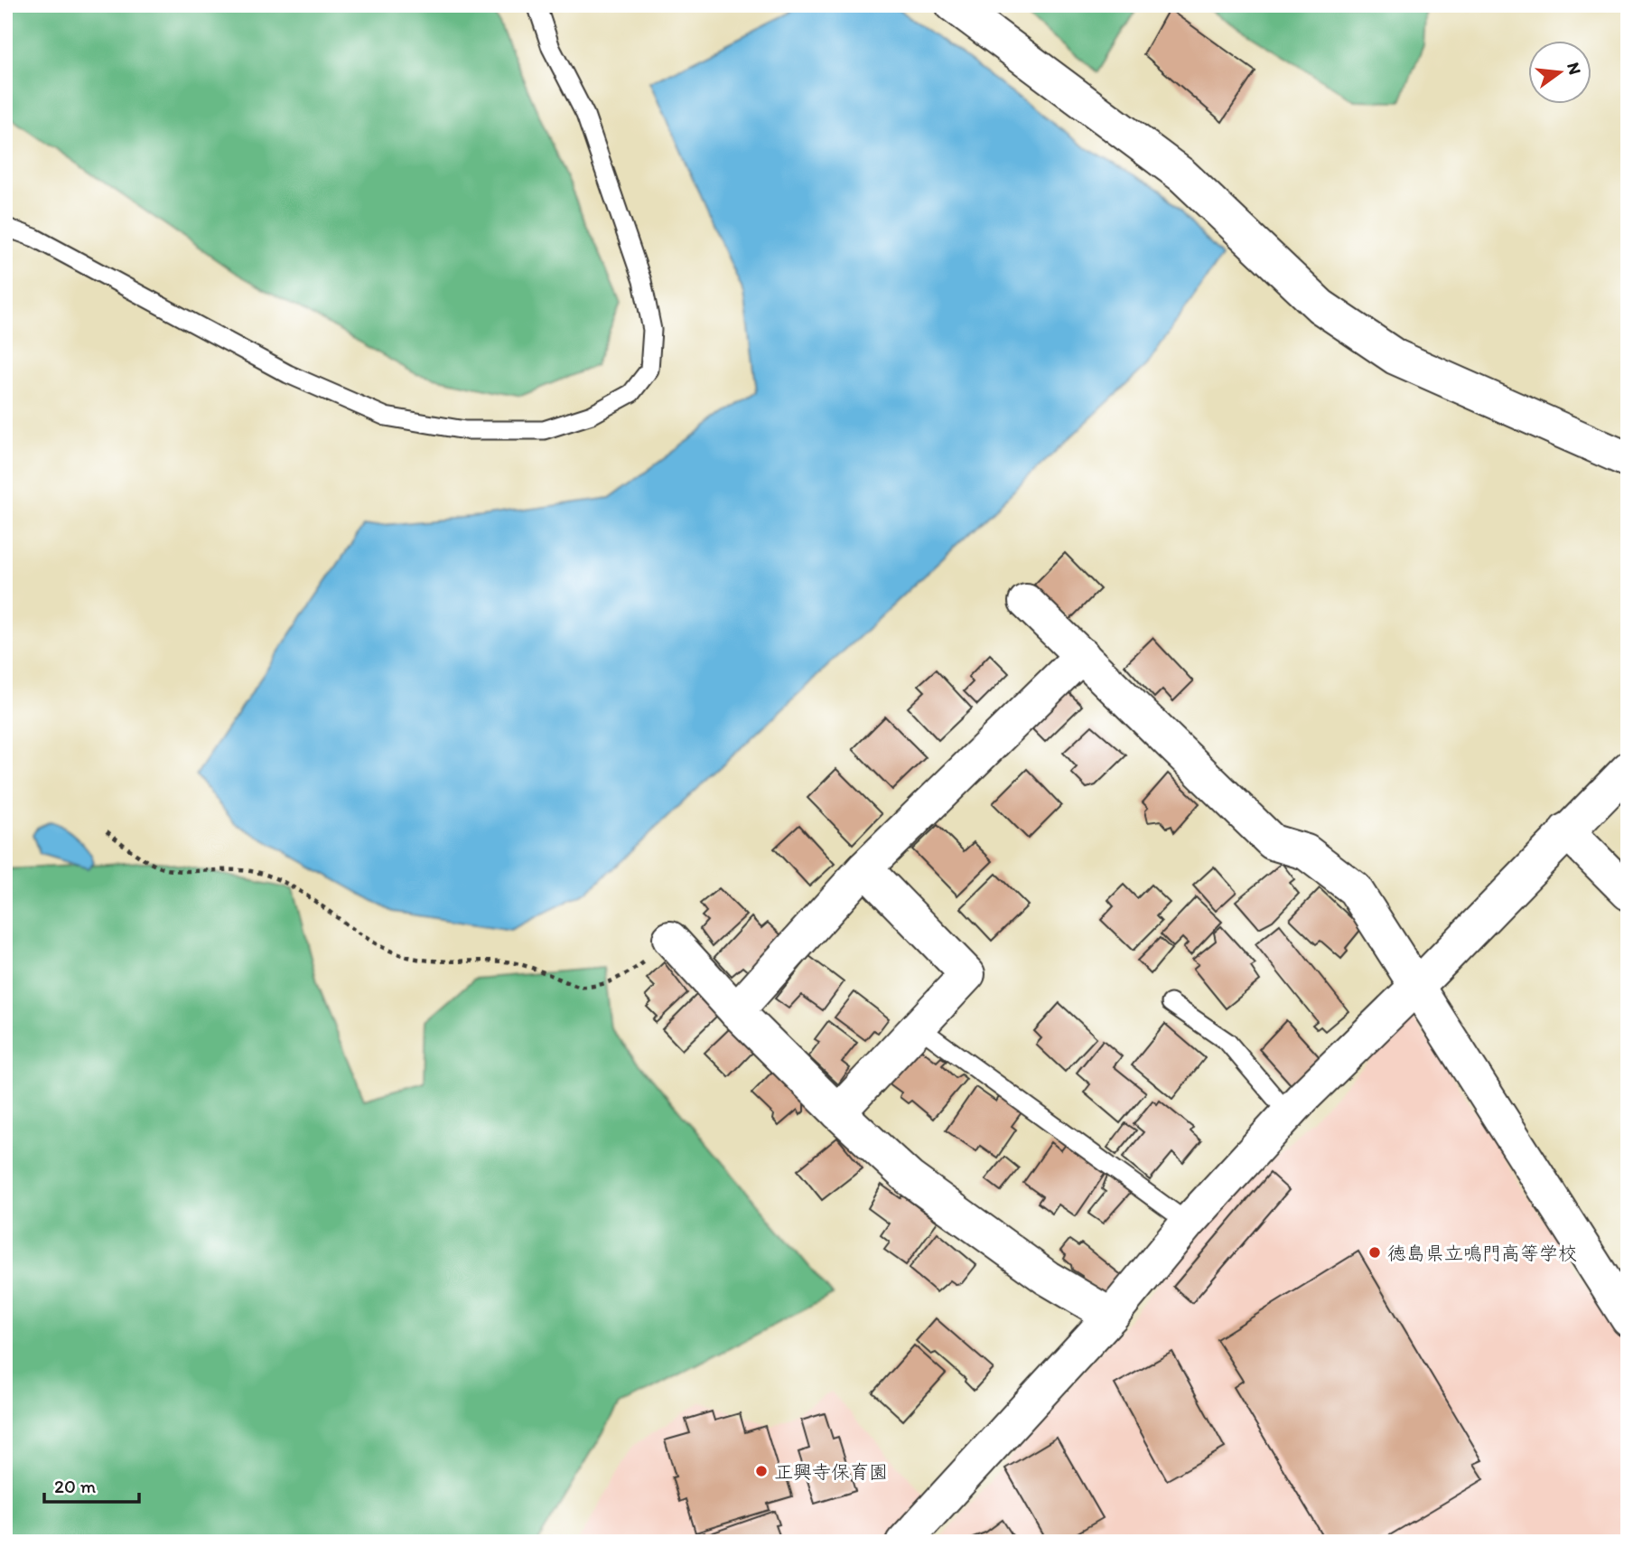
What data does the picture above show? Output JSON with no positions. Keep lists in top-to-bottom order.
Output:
{
  "places": ["徳島県立鳴門高等学校", "正興寺保育園"],
  "scale_bar": "20 m",
  "north": "right"
}
